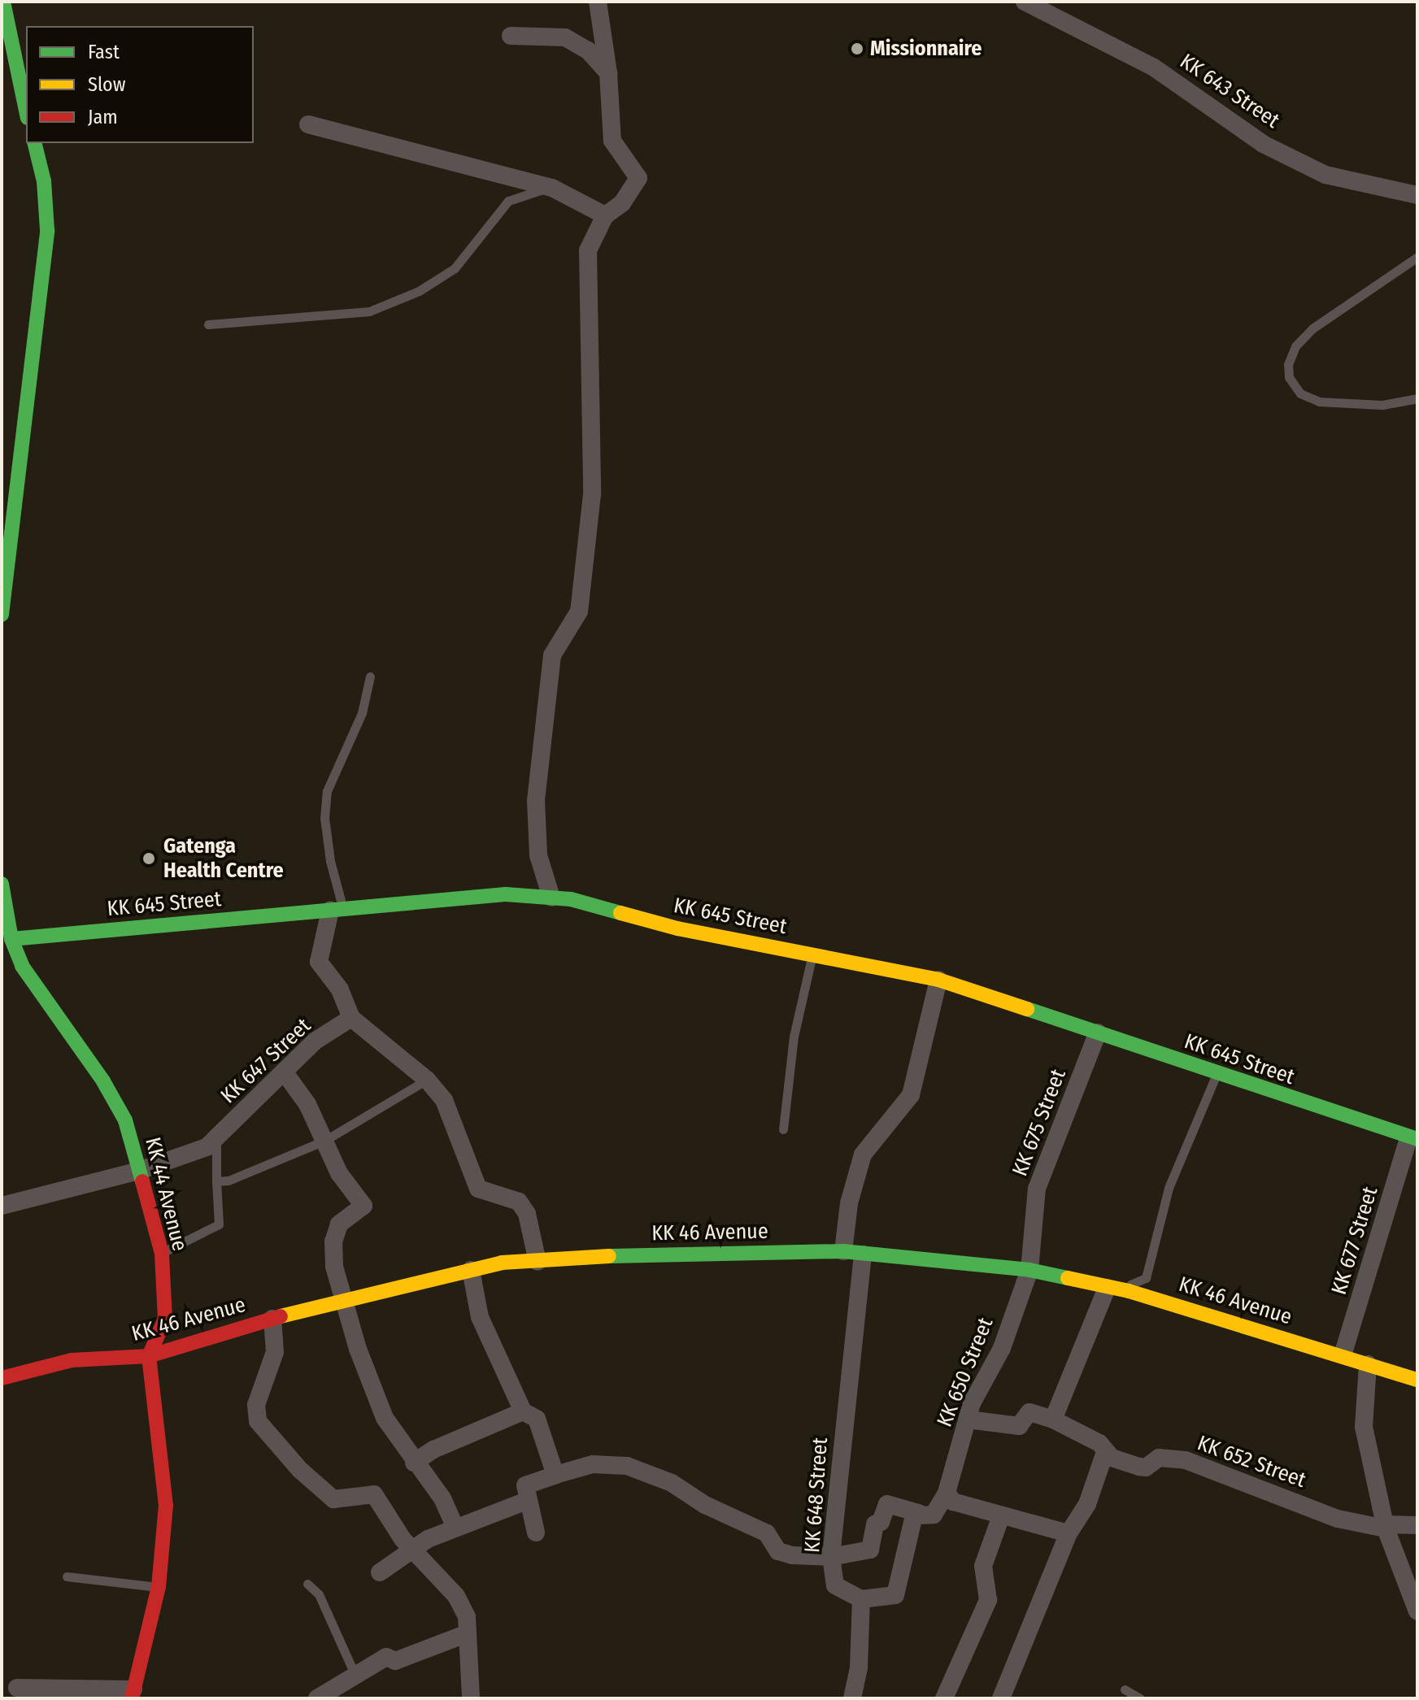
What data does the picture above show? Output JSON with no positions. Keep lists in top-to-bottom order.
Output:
{
  "streets": {
    "street": [
      "KK 643 Street",
      "KK 645 Street",
      "KK 647 Street",
      "KK 675 Street",
      "KK 44 Avenue",
      "KK 46 Avenue",
      "KK 677 Street",
      "KK 650 Street",
      "KK 652 Street",
      "KK 648 Street"
    ]
  },
  "crossings": [
    ["KK 645 Street", "KK 675 Street"],
    ["KK 645 Street", "KK 44 Avenue"],
    ["KK 645 Street", "KK 677 Street"],
    ["KK 647 Street", "KK 44 Avenue"],
    ["KK 675 Street", "KK 46 Avenue"],
    ["KK 675 Street", "KK 650 Street"],
    ["KK 44 Avenue", "KK 46 Avenue"],
    ["KK 46 Avenue", "KK 677 Street"],
    ["KK 46 Avenue", "KK 650 Street"],
    ["KK 46 Avenue", "KK 648 Street"],
    ["KK 650 Street", "KK 652 Street"]
  ],
  "places": ["Missionnaire", "Gatenga Health Centre"],
  "legend": ["Fast", "Slow", "Jam"]
}
